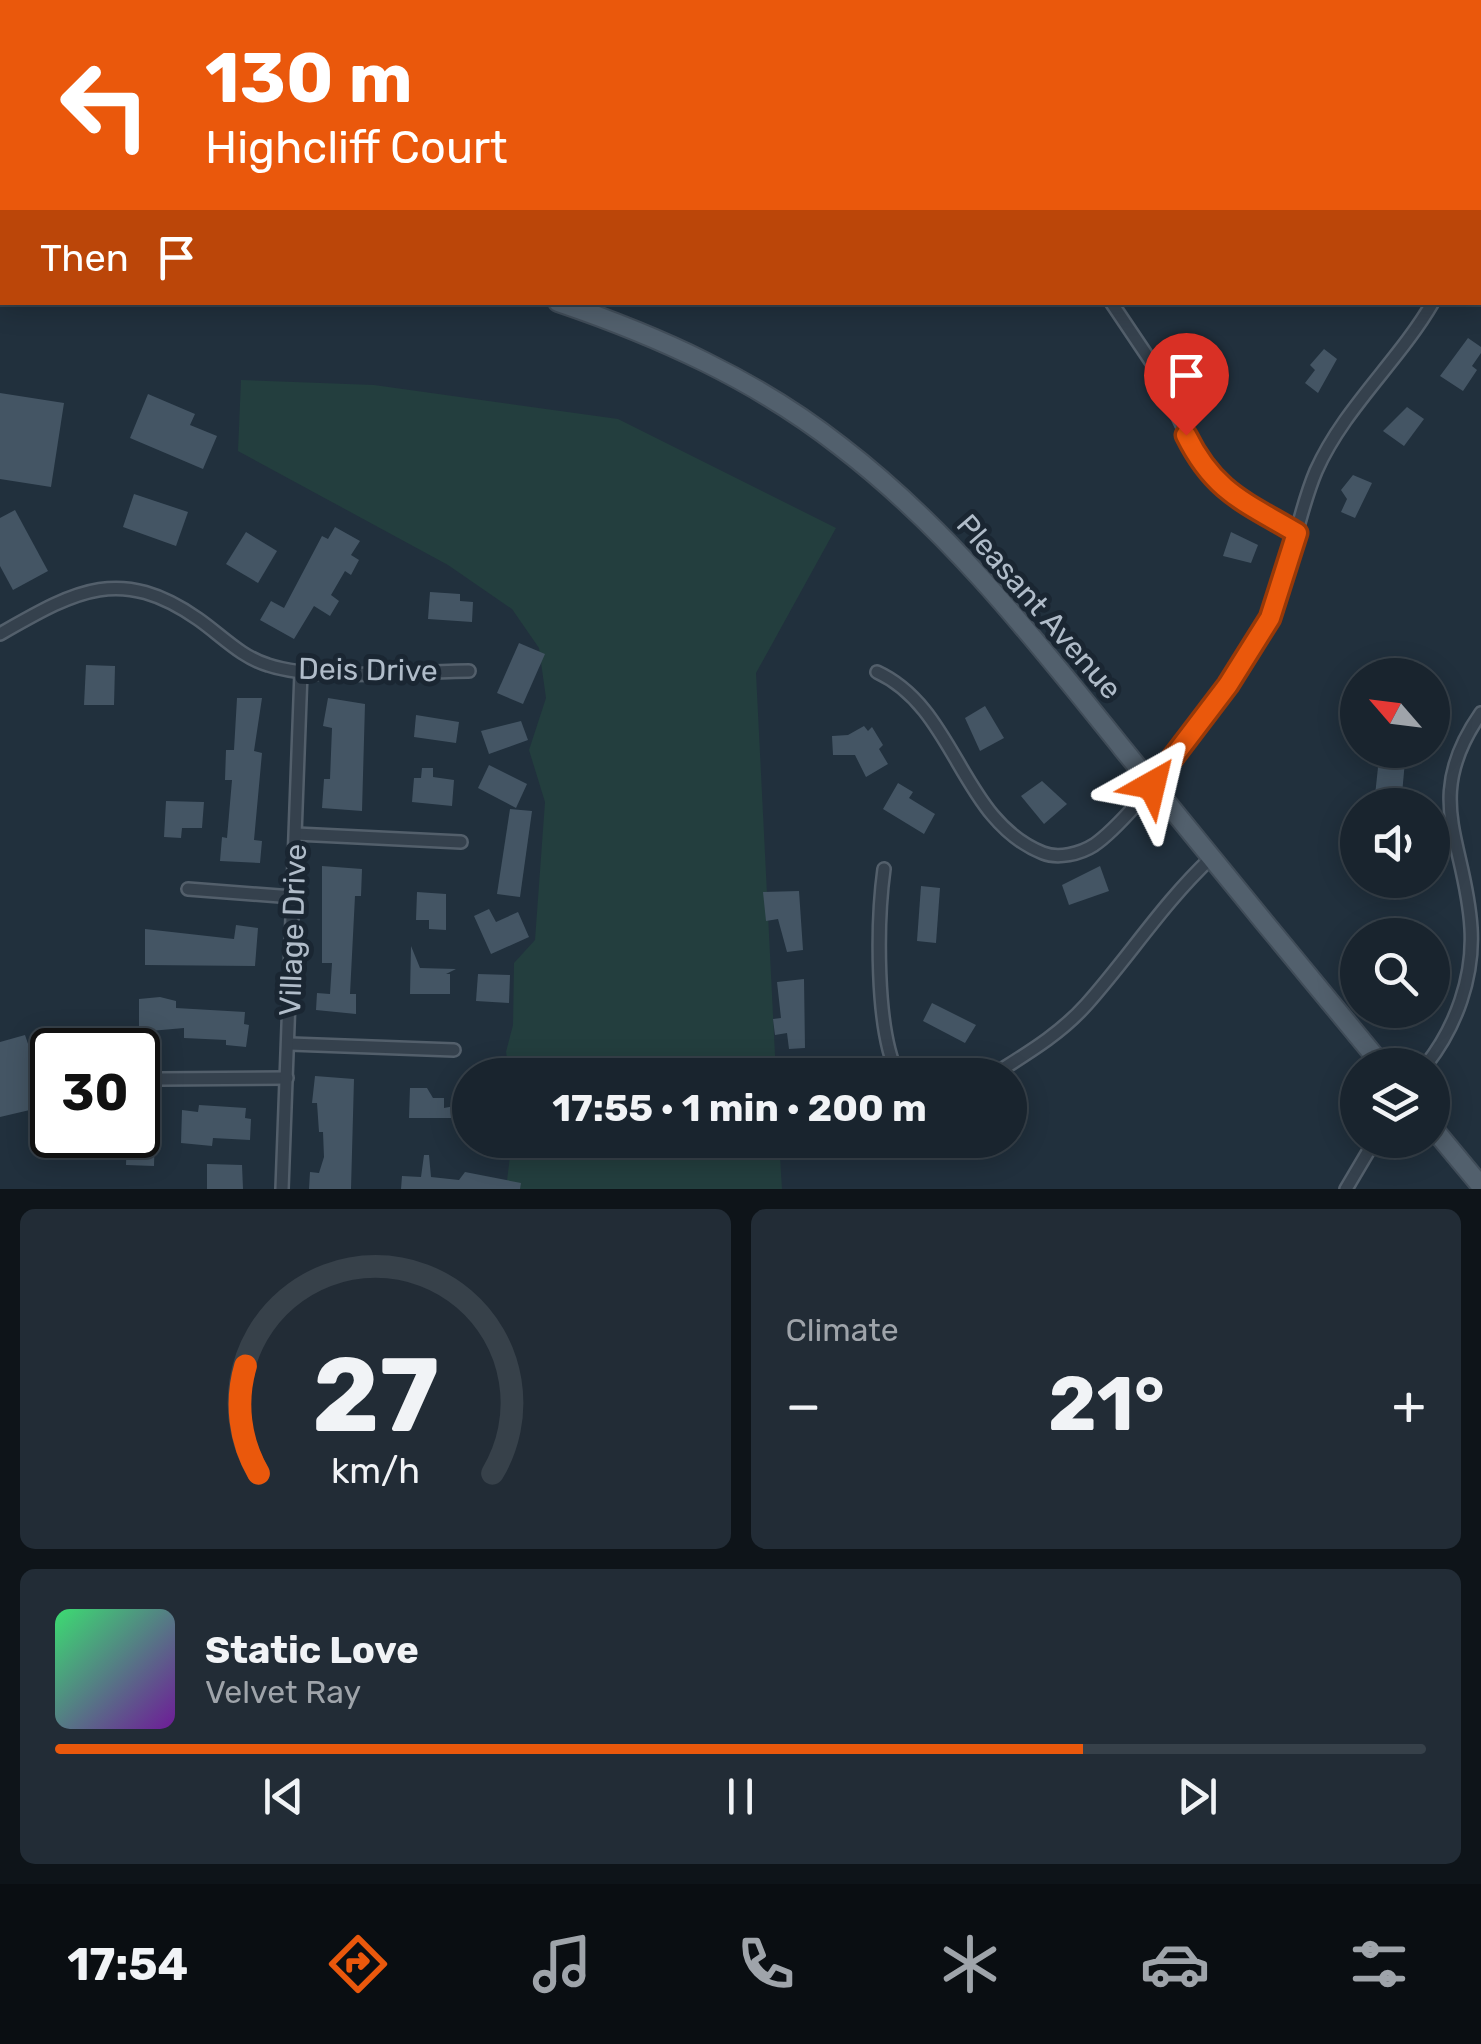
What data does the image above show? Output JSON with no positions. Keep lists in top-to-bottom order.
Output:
{
  "streets": {
    "main road": ["Pleasant Avenue"],
    "street": ["Deis Drive", "Village Drive"]
  },
  "crossings": [
    ["Deis Drive", "Village Drive"]
  ],
  "north": "top left",
  "page": {
    "turn": ["130 m", "Highcliff Court"],
    "then": "Then",
    "limit": "30",
    "trip": "17:55 · 1 min · 200 m",
    "tile": "Climate",
    "heat": ["−", "21°", "+"],
    "song": ["Static Love", "Velvet Ray"],
    "tabs": "17:54",
    "gauge": ["27", "km/h"]
  }
}
